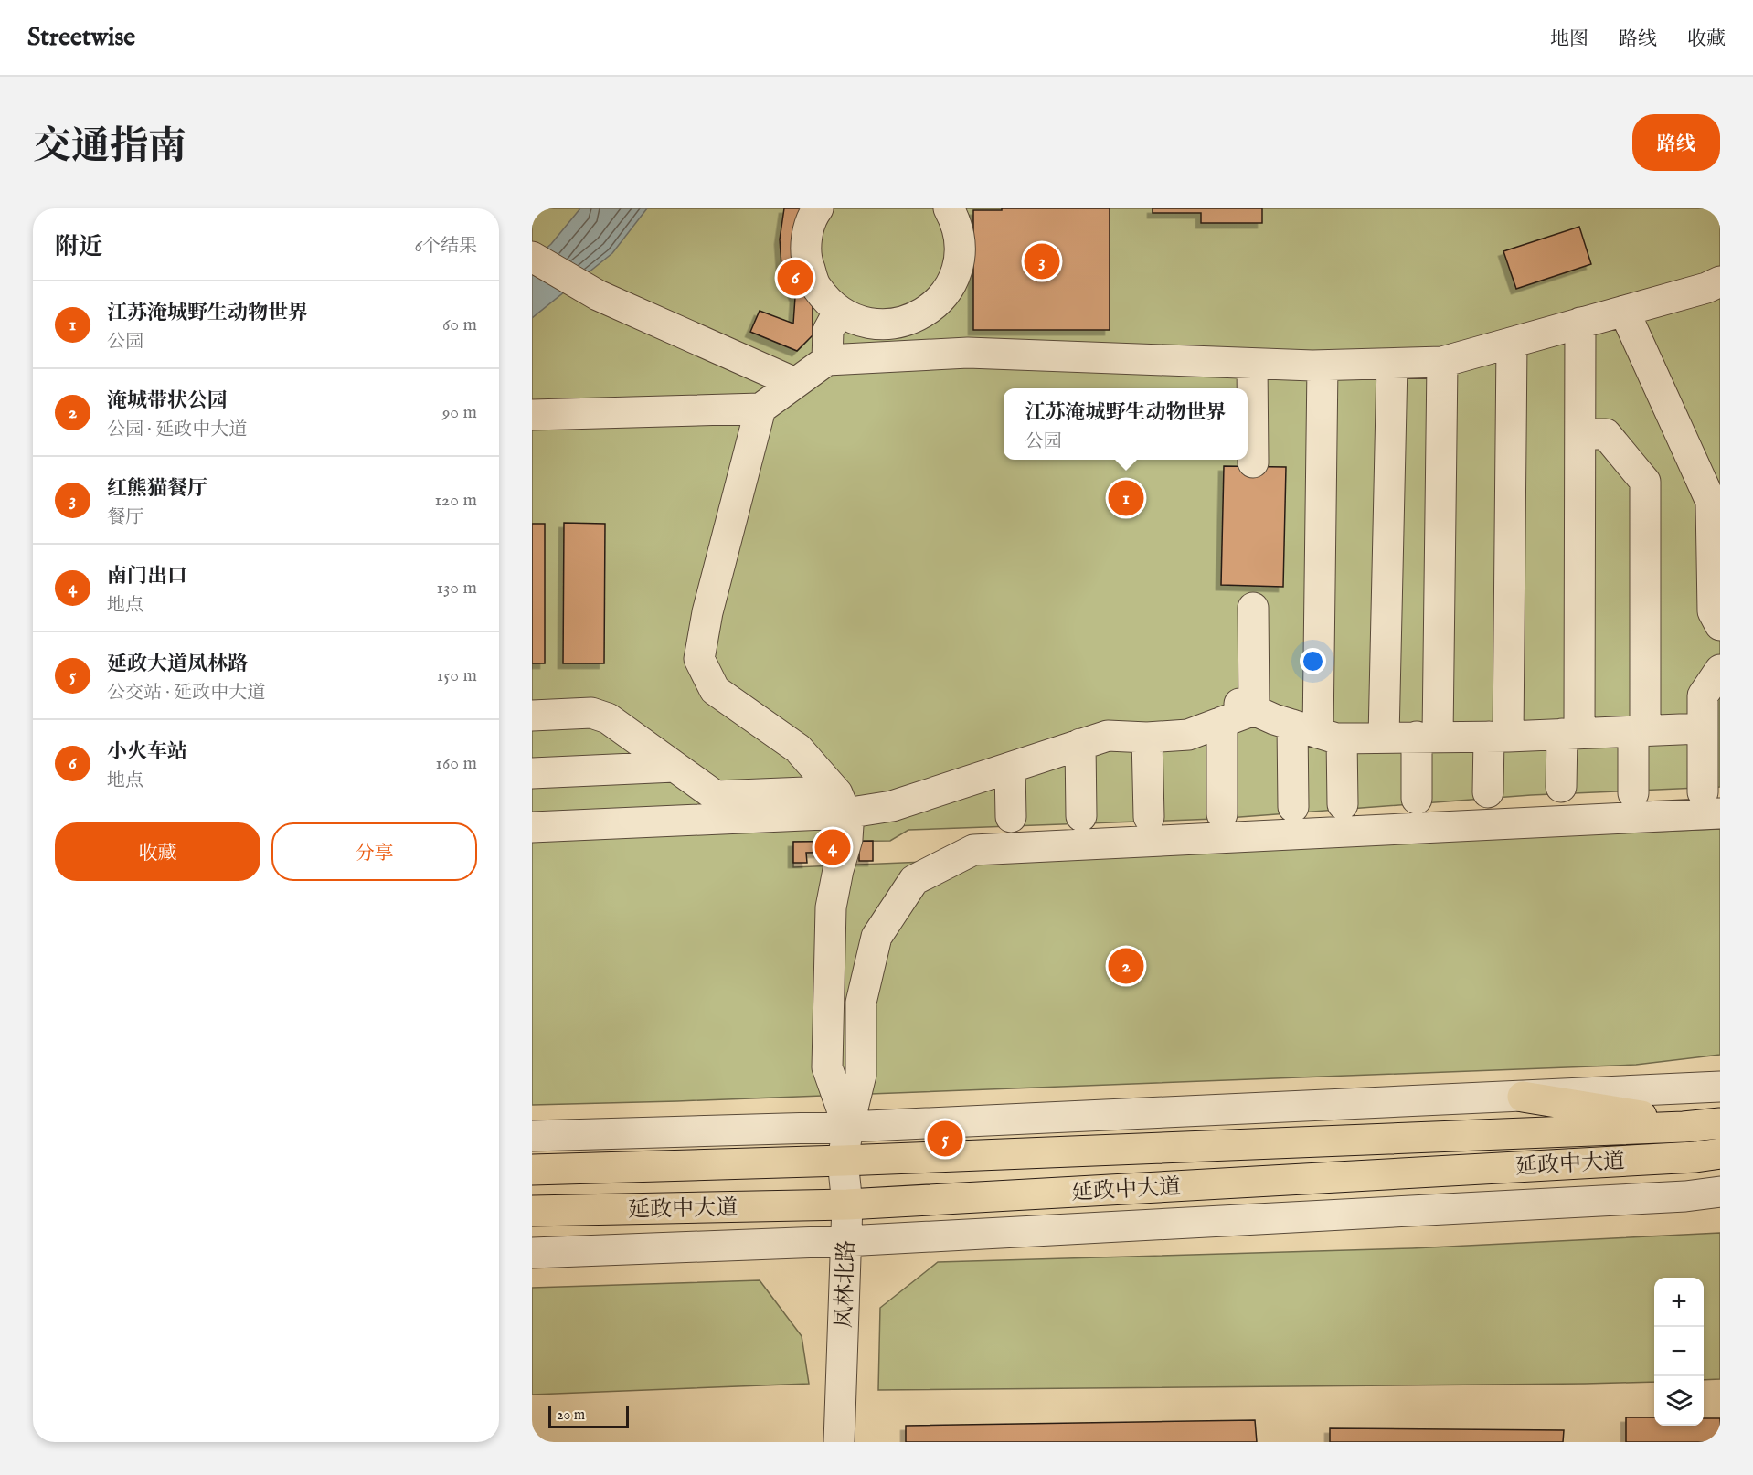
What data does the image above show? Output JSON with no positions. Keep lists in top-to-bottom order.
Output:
{
  "streets": {
    "main road": ["延政中大道"],
    "street": ["凤林北路"]
  },
  "crossings": [
    ["延政中大道", "凤林北路"]
  ],
  "scale_bar": "20 m",
  "page": {
    "header": "Streetwise",
    "nav": ["地图", "路线", "收藏"],
    "title": "交通指南",
    "buttons": [
      "路线",
      ["收藏", "分享"]
    ],
    "heading": ["附近", "6个结果"],
    "pins": [
      "3",
      "6",
      "1",
      "4",
      "2",
      "5"
    ],
    "list": [
      {
        "mark": "1",
        "name": "江苏淹城野生动物世界",
        "note": "公园",
        "value": "60 m"
      },
      {
        "mark": "2",
        "name": "淹城带状公园",
        "note": "公园 · 延政中大道",
        "value": "90 m"
      },
      {
        "mark": "3",
        "name": "红熊猫餐厅",
        "note": "餐厅",
        "value": "120 m"
      },
      {
        "mark": "4",
        "name": "南门出口",
        "note": "地点",
        "value": "130 m"
      },
      {
        "mark": "5",
        "name": "延政大道凤林路",
        "note": "公交站 · 延政中大道",
        "value": "150 m"
      },
      {
        "mark": "6",
        "name": "小火车站",
        "note": "地点",
        "value": "160 m"
      }
    ],
    "popup": ["江苏淹城野生动物世界", "公园"],
    "map_buttons": ["+", "−"],
    "scale": "20 m"
  }
}
